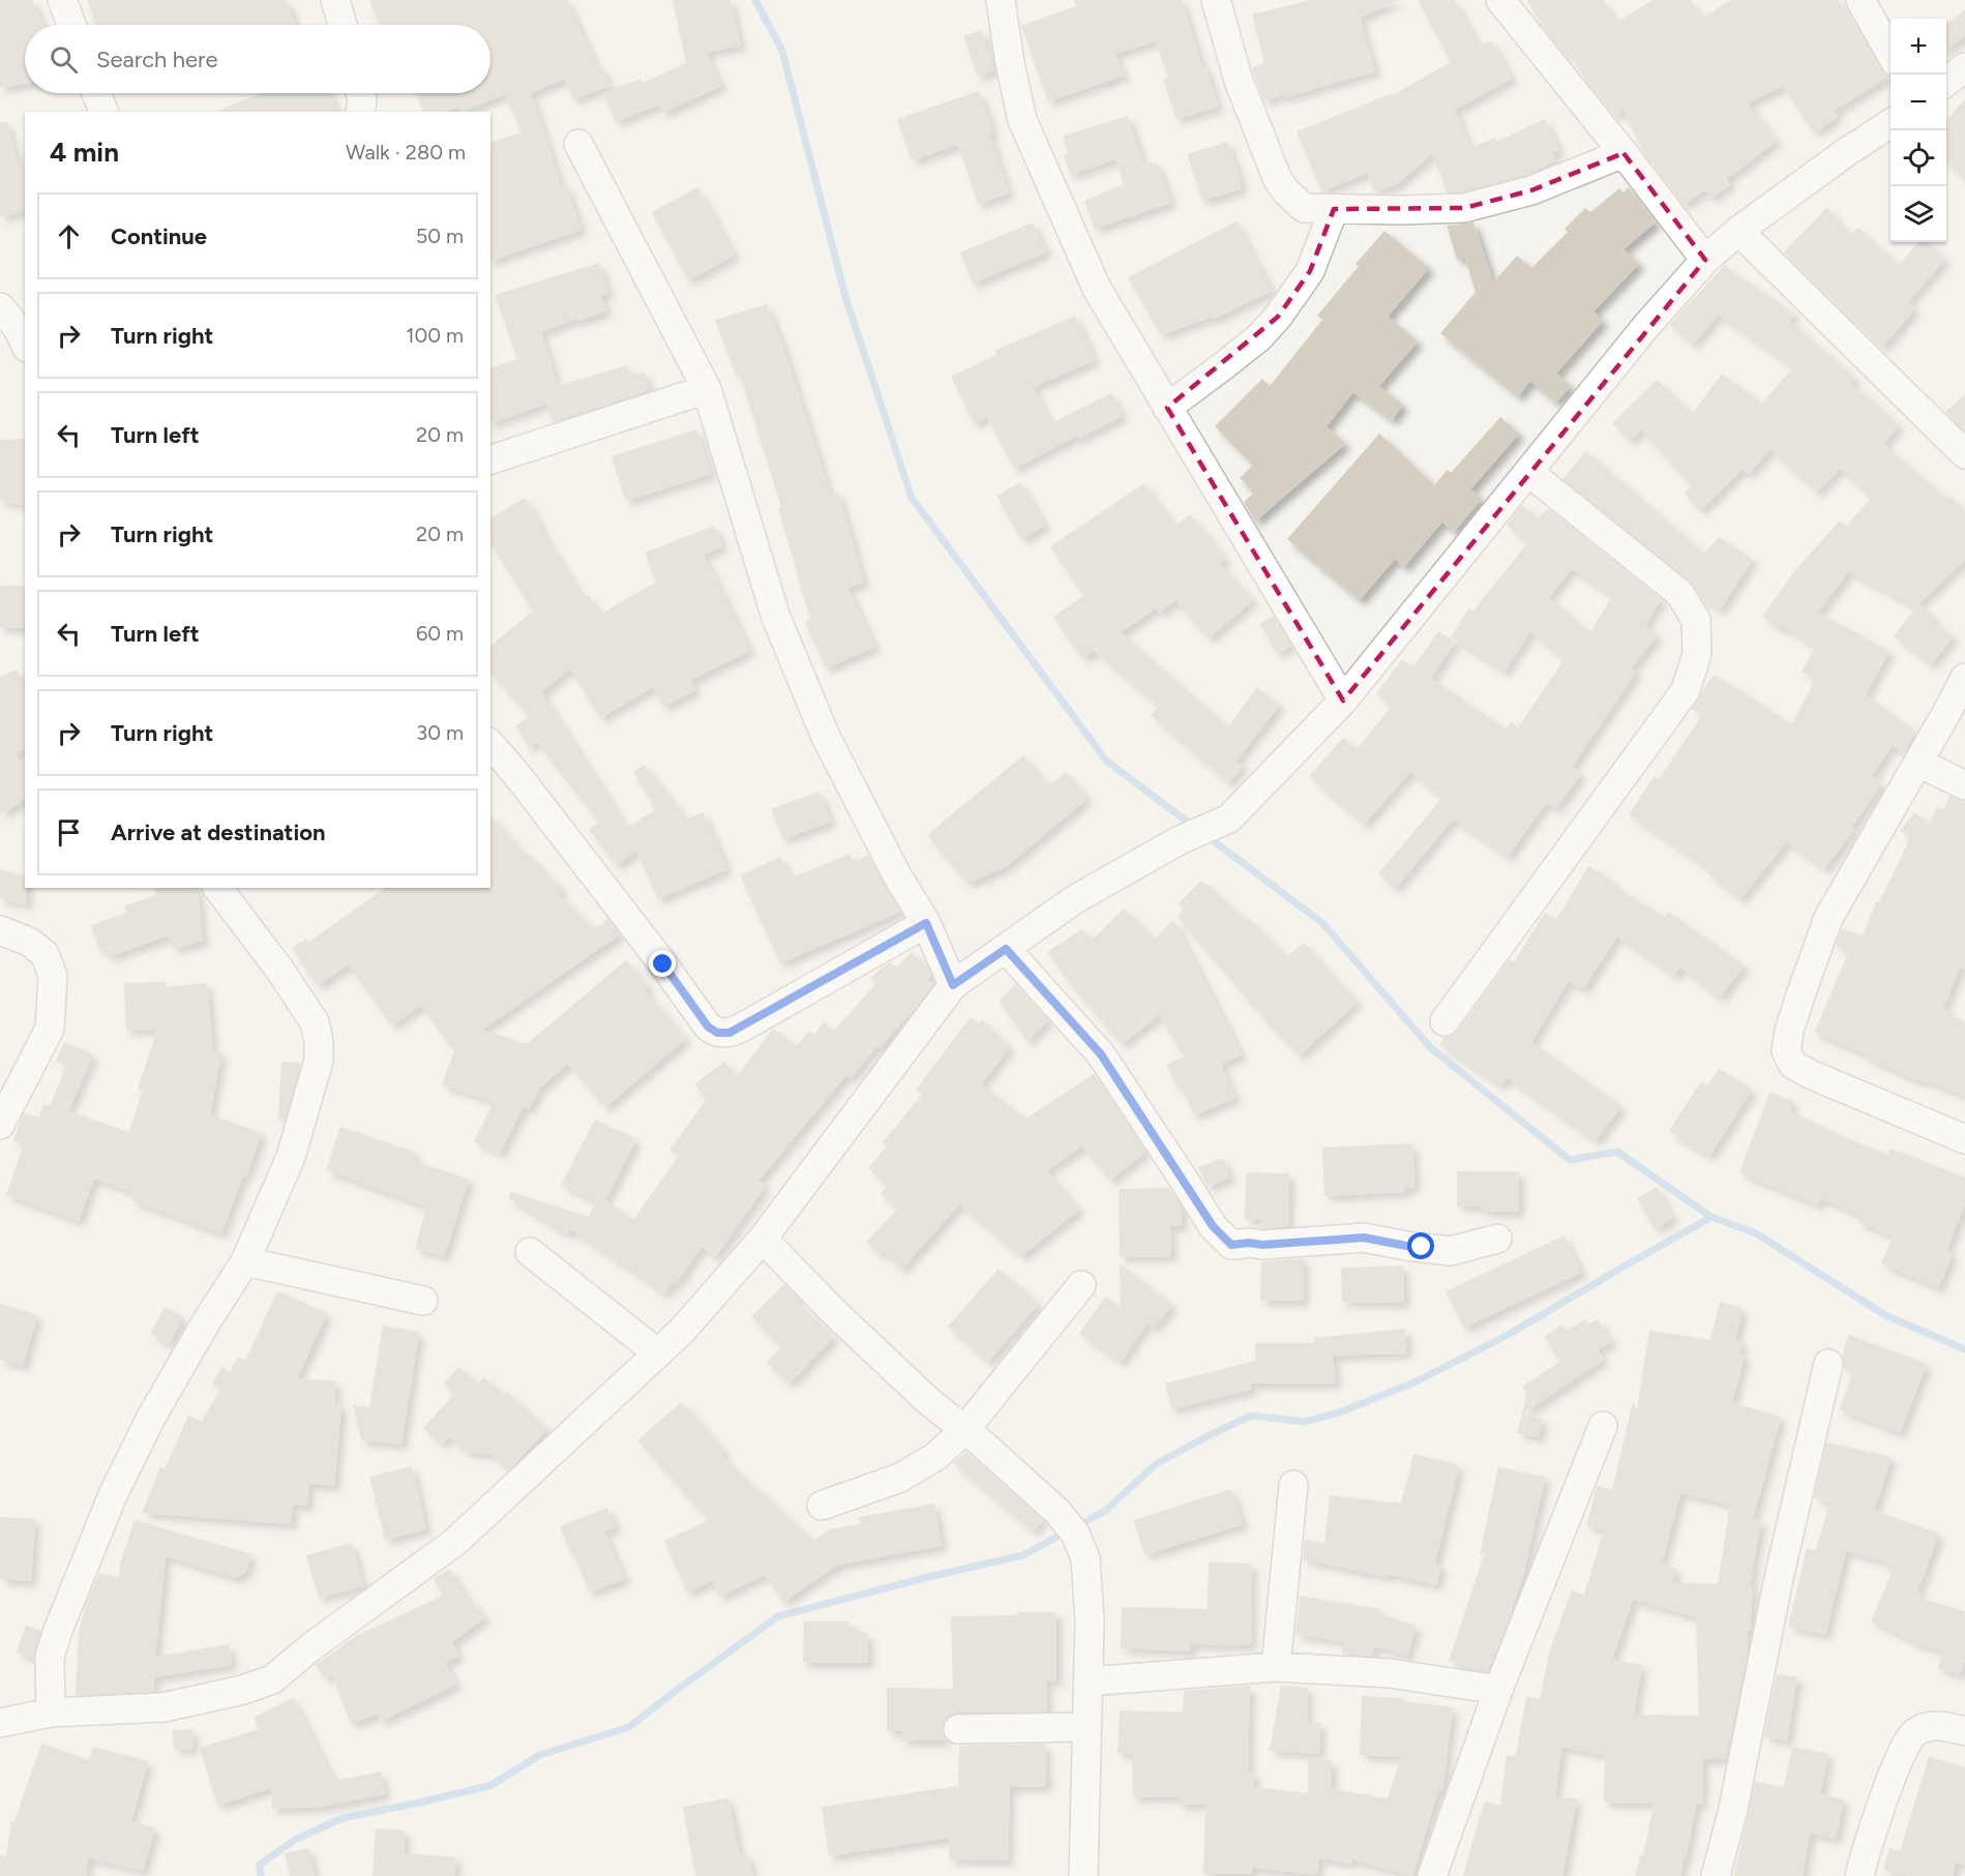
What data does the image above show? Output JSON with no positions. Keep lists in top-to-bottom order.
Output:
{
  "page": {
    "map_buttons": ["+", "−"],
    "search": "Search here",
    "heading": ["4 min", "Walk · 280 m"],
    "list": [
      ["Continue", "50 m"],
      ["Turn right", "100 m"],
      ["Turn left", "20 m"],
      ["Turn right", "20 m"],
      ["Turn left", "60 m"],
      ["Turn right", "30 m"],
      "Arrive at destination"
    ]
  }
}
